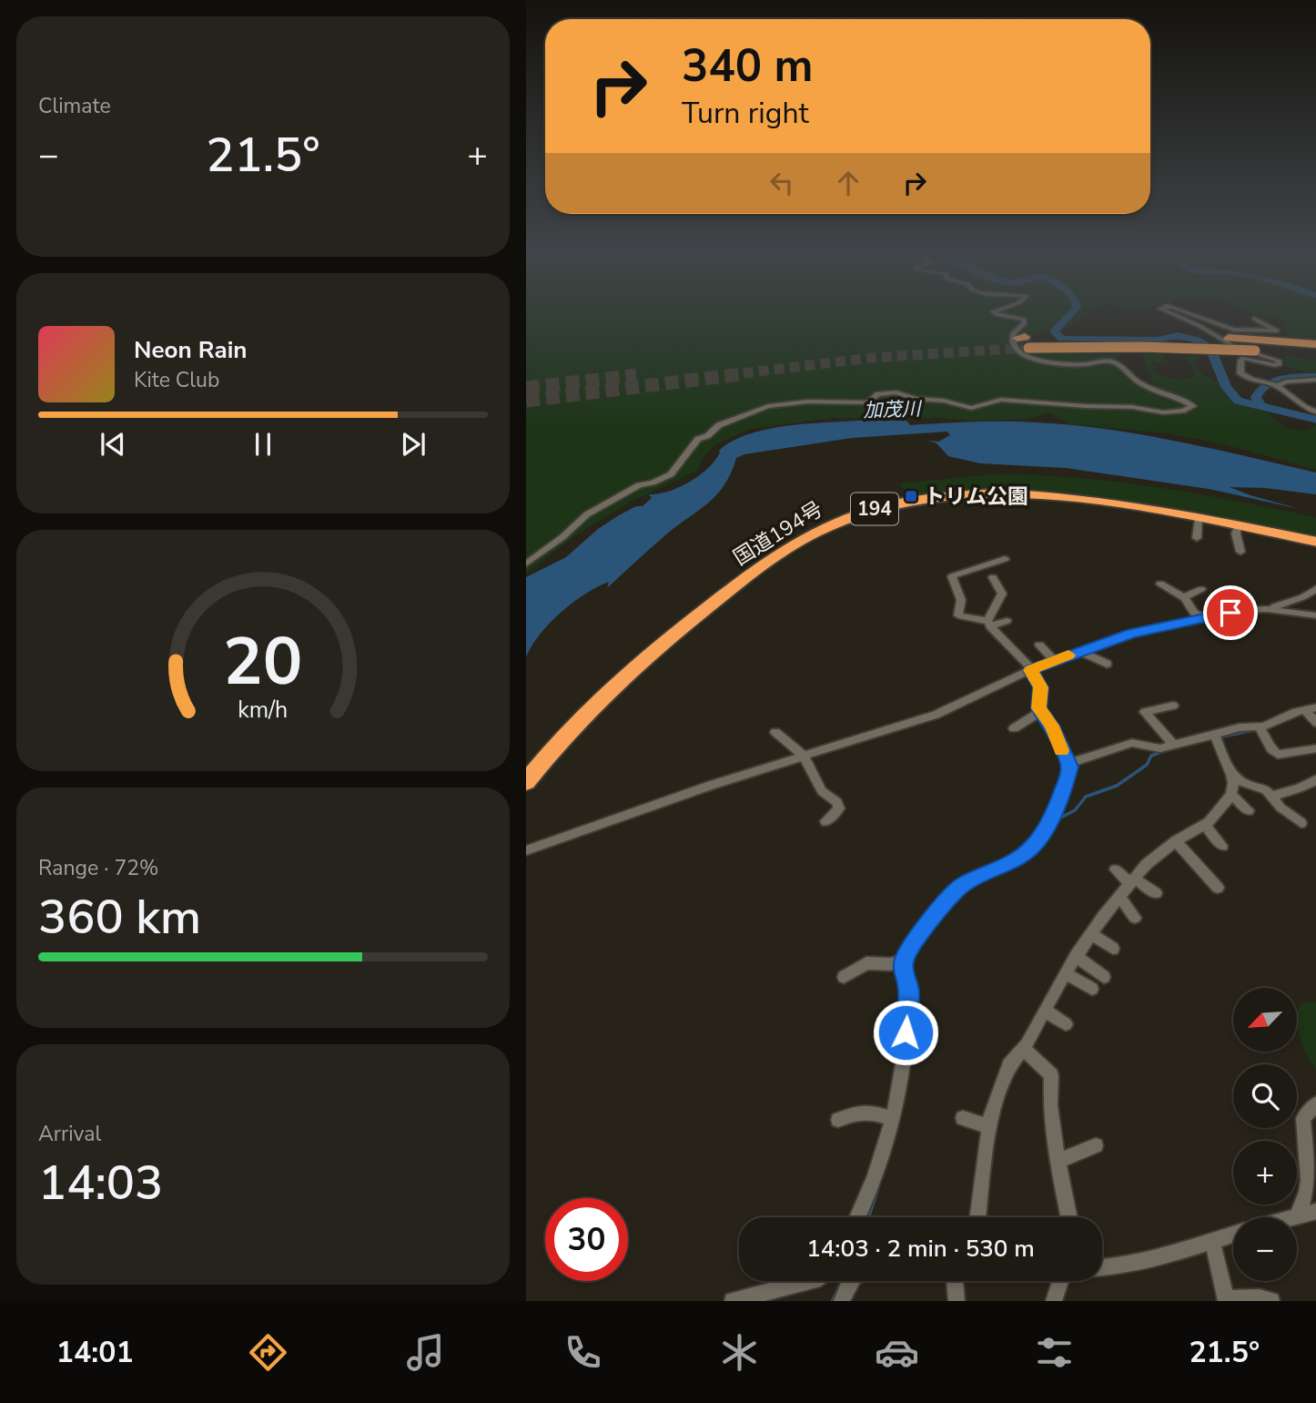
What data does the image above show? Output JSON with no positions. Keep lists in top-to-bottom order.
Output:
{
  "streets": {
    "highway": ["194", "国道194号"]
  },
  "water": ["加茂川"],
  "places": {
    "transit": ["トリム公園"]
  },
  "north": "bottom left",
  "page": {
    "tile": [
      "Climate",
      ["Range · 72%", "360 km"],
      ["Arrival", "14:03"]
    ],
    "turn": ["340 m", "Turn right"],
    "heat": ["−", "21.5°", "+"],
    "song": ["Neon Rain", "Kite Club"],
    "map_buttons": ["+", "−"],
    "limit": "30",
    "trip": "14:03 · 2 min · 530 m",
    "tabs": ["14:01", "21.5°"],
    "gauge": ["20", "km/h"]
  }
}
